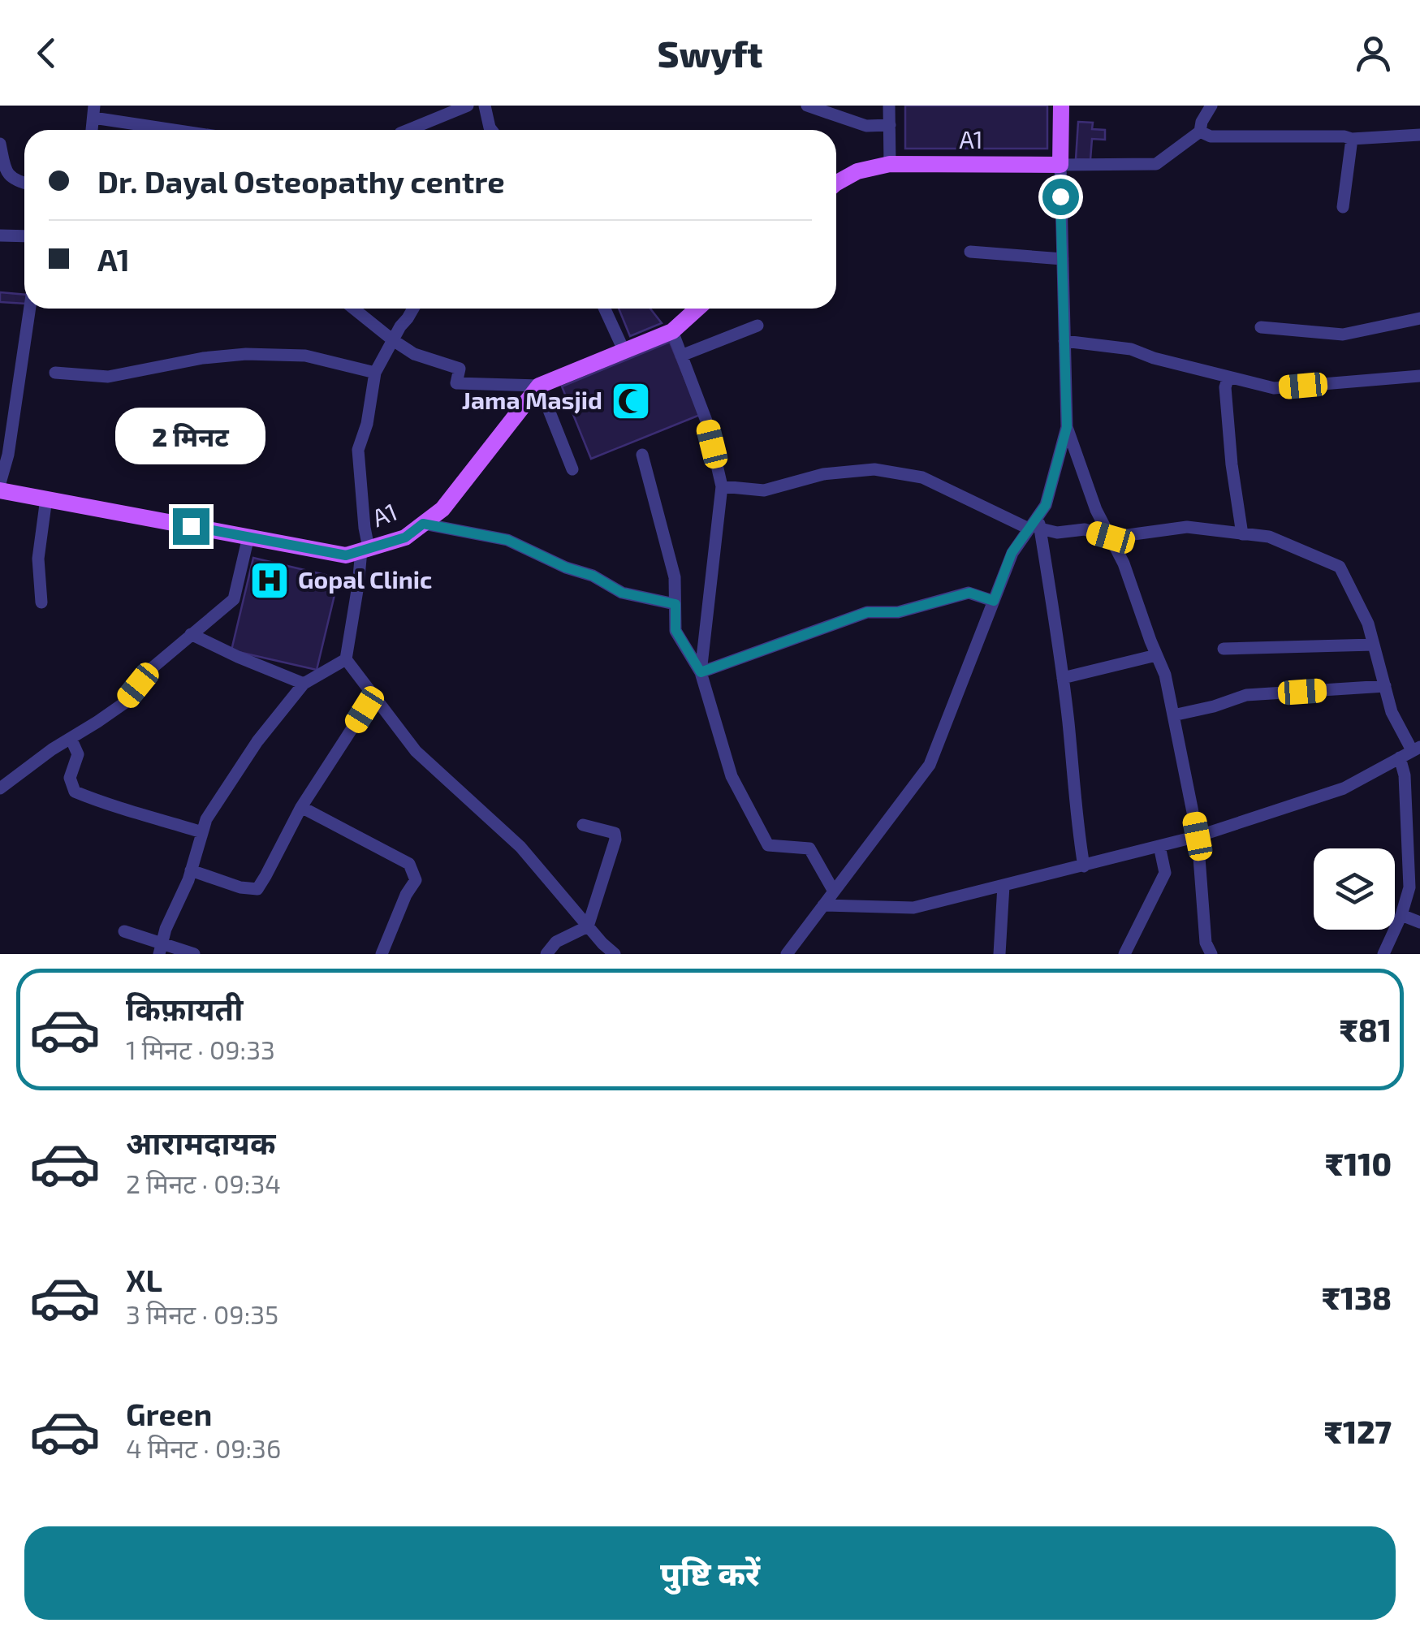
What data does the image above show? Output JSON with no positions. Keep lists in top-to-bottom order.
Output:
{
  "streets": {
    "main road": ["A1"]
  },
  "places": {
    "mosque": ["Jama Masjid"],
    "hospital": ["Gopal Clinic"]
  },
  "page": {
    "header": "Swyft",
    "banner": ["Dr. Dayal Osteopathy centre", "A1"],
    "bubble": "2 मिनट",
    "list": [
      {
        "name": "किफ़ायती",
        "note": "1 मिनट · 09:33",
        "value": "₹81"
      },
      {
        "name": "आरामदायक",
        "note": "2 मिनट · 09:34",
        "value": "₹110"
      },
      {
        "name": "XL",
        "note": "3 मिनट · 09:35",
        "value": "₹138"
      },
      {
        "name": "Green",
        "note": "4 मिनट · 09:36",
        "value": "₹127"
      }
    ],
    "buttons": "पुष्टि करें"
  }
}
